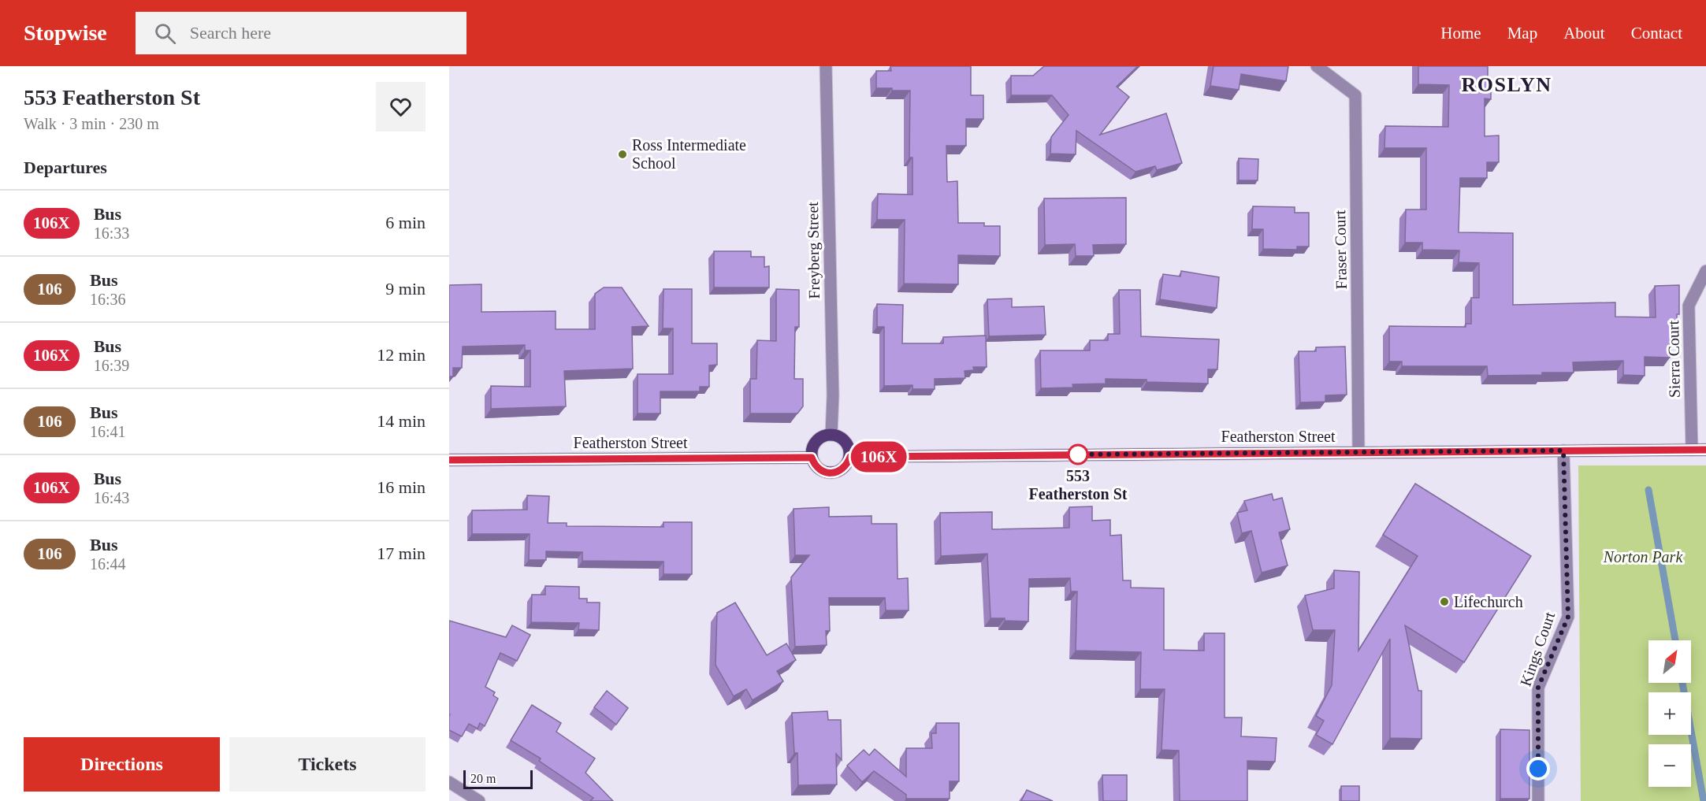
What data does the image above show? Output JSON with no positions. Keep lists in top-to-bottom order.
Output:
{
  "streets": {
    "main road": ["Featherston Street"],
    "street": [
      "Fraser Court",
      "Freyberg Street",
      "Sierra Court",
      "Kings Court"
    ]
  },
  "crossings": [
    ["Fraser Court", "Featherston Street"],
    ["Freyberg Street", "Featherston Street"],
    ["Sierra Court", "Featherston Street"],
    ["Featherston Street", "Kings Court"]
  ],
  "districts": ["ROSLYN"],
  "parks": ["Norton Park"],
  "places": ["Ross Intermediate School", "553 Featherston St", "Lifechurch"],
  "lines": ["bus line 106X"],
  "scale_bar": "20 m",
  "north": "top right",
  "page": {
    "header": "Stopwise",
    "search": "Search here",
    "nav": [
      "Home",
      "Map",
      "About",
      "Contact"
    ],
    "heading": [
      ["553 Featherston St", "Walk · 3 min · 230 m"],
      "Departures"
    ],
    "on_map": "106X",
    "list": [
      {
        "mark": "106X",
        "name": "Bus",
        "note": "16:33",
        "value": "6 min"
      },
      {
        "mark": "106",
        "name": "Bus",
        "note": "16:36",
        "value": "9 min"
      },
      {
        "mark": "106X",
        "name": "Bus",
        "note": "16:39",
        "value": "12 min"
      },
      {
        "mark": "106",
        "name": "Bus",
        "note": "16:41",
        "value": "14 min"
      },
      {
        "mark": "106X",
        "name": "Bus",
        "note": "16:43",
        "value": "16 min"
      },
      {
        "mark": "106",
        "name": "Bus",
        "note": "16:44",
        "value": "17 min"
      }
    ],
    "map_buttons": ["+", "−"],
    "buttons": ["Directions", "Tickets"],
    "scale": "20 m"
  }
}
